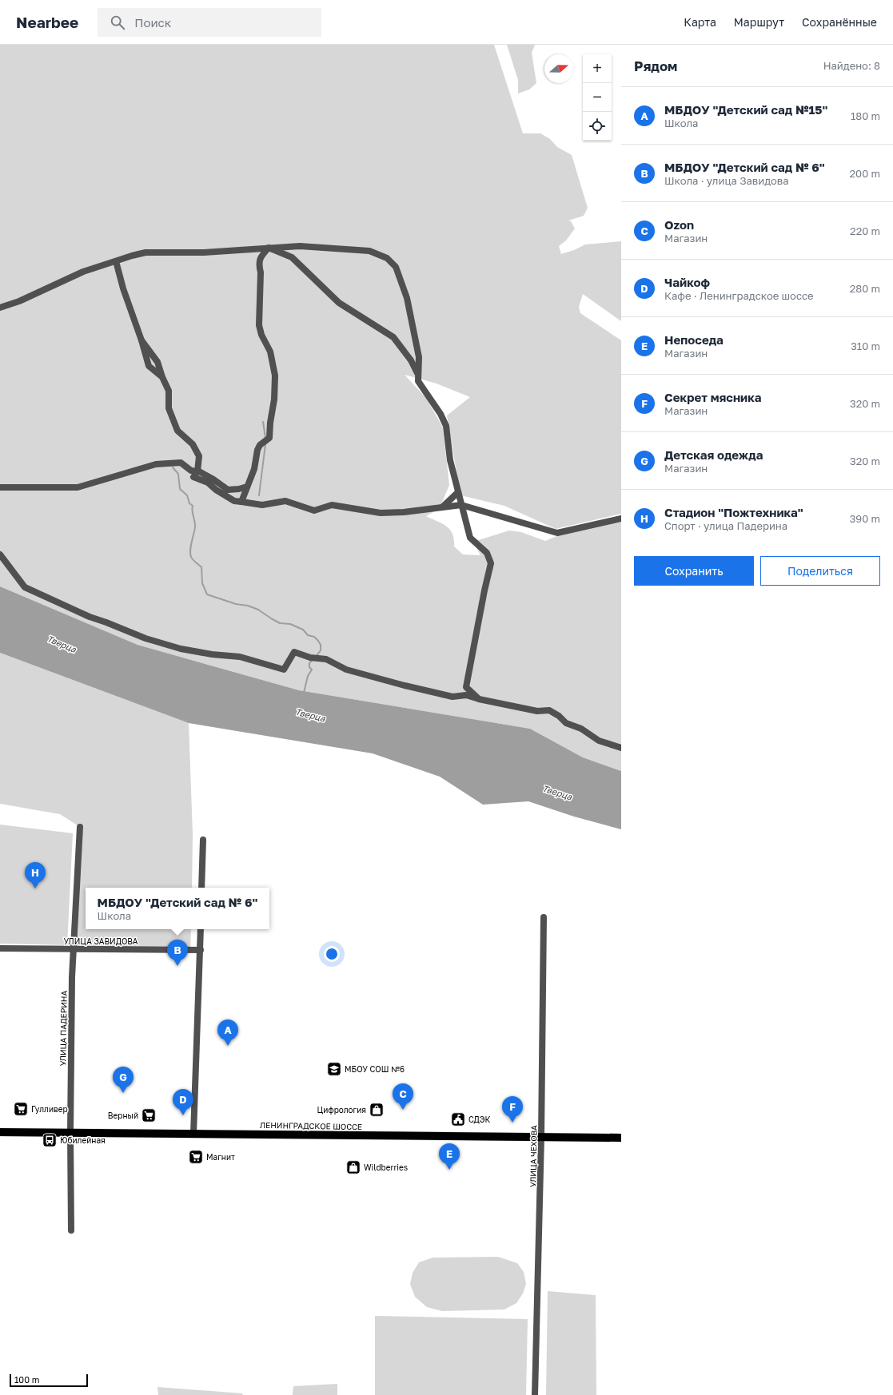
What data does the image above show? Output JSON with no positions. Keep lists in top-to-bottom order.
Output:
{
  "streets": {
    "main road": ["ЛЕНИНГРАДСКОЕ ШОССЕ"],
    "street": ["УЛИЦА ЗАВИДОВА", "УЛИЦА ПАДЕРИНА", "УЛИЦА ЧЕХОВА"]
  },
  "crossings": [
    ["УЛИЦА ЗАВИДОВА", "УЛИЦА ПАДЕРИНА"],
    ["УЛИЦА ПАДЕРИНА", "ЛЕНИНГРАДСКОЕ ШОССЕ"],
    ["ЛЕНИНГРАДСКОЕ ШОССЕ", "УЛИЦА ЧЕХОВА"]
  ],
  "water": ["Тверца"],
  "places": {
    "school or university": ["МБОУ СОШ №6"],
    "supermarket": ["Гулливер", "Верный", "Магнит"],
    "shop": ["Цифрология", "Wildberries"],
    "public building": ["СДЭК"],
    "bus stop": ["Юбилейная"]
  },
  "scale_bar": "100 m",
  "north": "right",
  "page": {
    "header": "Nearbee",
    "search": "Поиск",
    "nav": ["Карта", "Маршрут", "Сохранённые"],
    "heading": ["Рядом", "Найдено: 8"],
    "map_buttons": ["+", "−"],
    "list": [
      {
        "mark": "A",
        "name": "МБДОУ \"Детский сад №15\"",
        "note": "Школа",
        "value": "180 m"
      },
      {
        "mark": "B",
        "name": "МБДОУ \"Детский сад № 6\"",
        "note": "Школа · улица Завидова",
        "value": "200 m"
      },
      {
        "mark": "C",
        "name": "Ozon",
        "note": "Магазин",
        "value": "220 m"
      },
      {
        "mark": "D",
        "name": "Чайкоф",
        "note": "Кафе · Ленинградское шоссе",
        "value": "280 m"
      },
      {
        "mark": "E",
        "name": "Непоседа",
        "note": "Магазин",
        "value": "310 m"
      },
      {
        "mark": "F",
        "name": "Секрет мясника",
        "note": "Магазин",
        "value": "320 m"
      },
      {
        "mark": "G",
        "name": "Детская одежда",
        "note": "Магазин",
        "value": "320 m"
      },
      {
        "mark": "H",
        "name": "Стадион \"Пожтехника\"",
        "note": "Спорт · улица Падерина",
        "value": "390 m"
      }
    ],
    "buttons": ["Сохранить", "Поделиться"],
    "pins": [
      "H",
      "B",
      "A",
      "G",
      "C",
      "D",
      "F",
      "E"
    ],
    "popup": ["МБДОУ \"Детский сад № 6\"", "Школа"],
    "scale": "100 m"
  }
}
